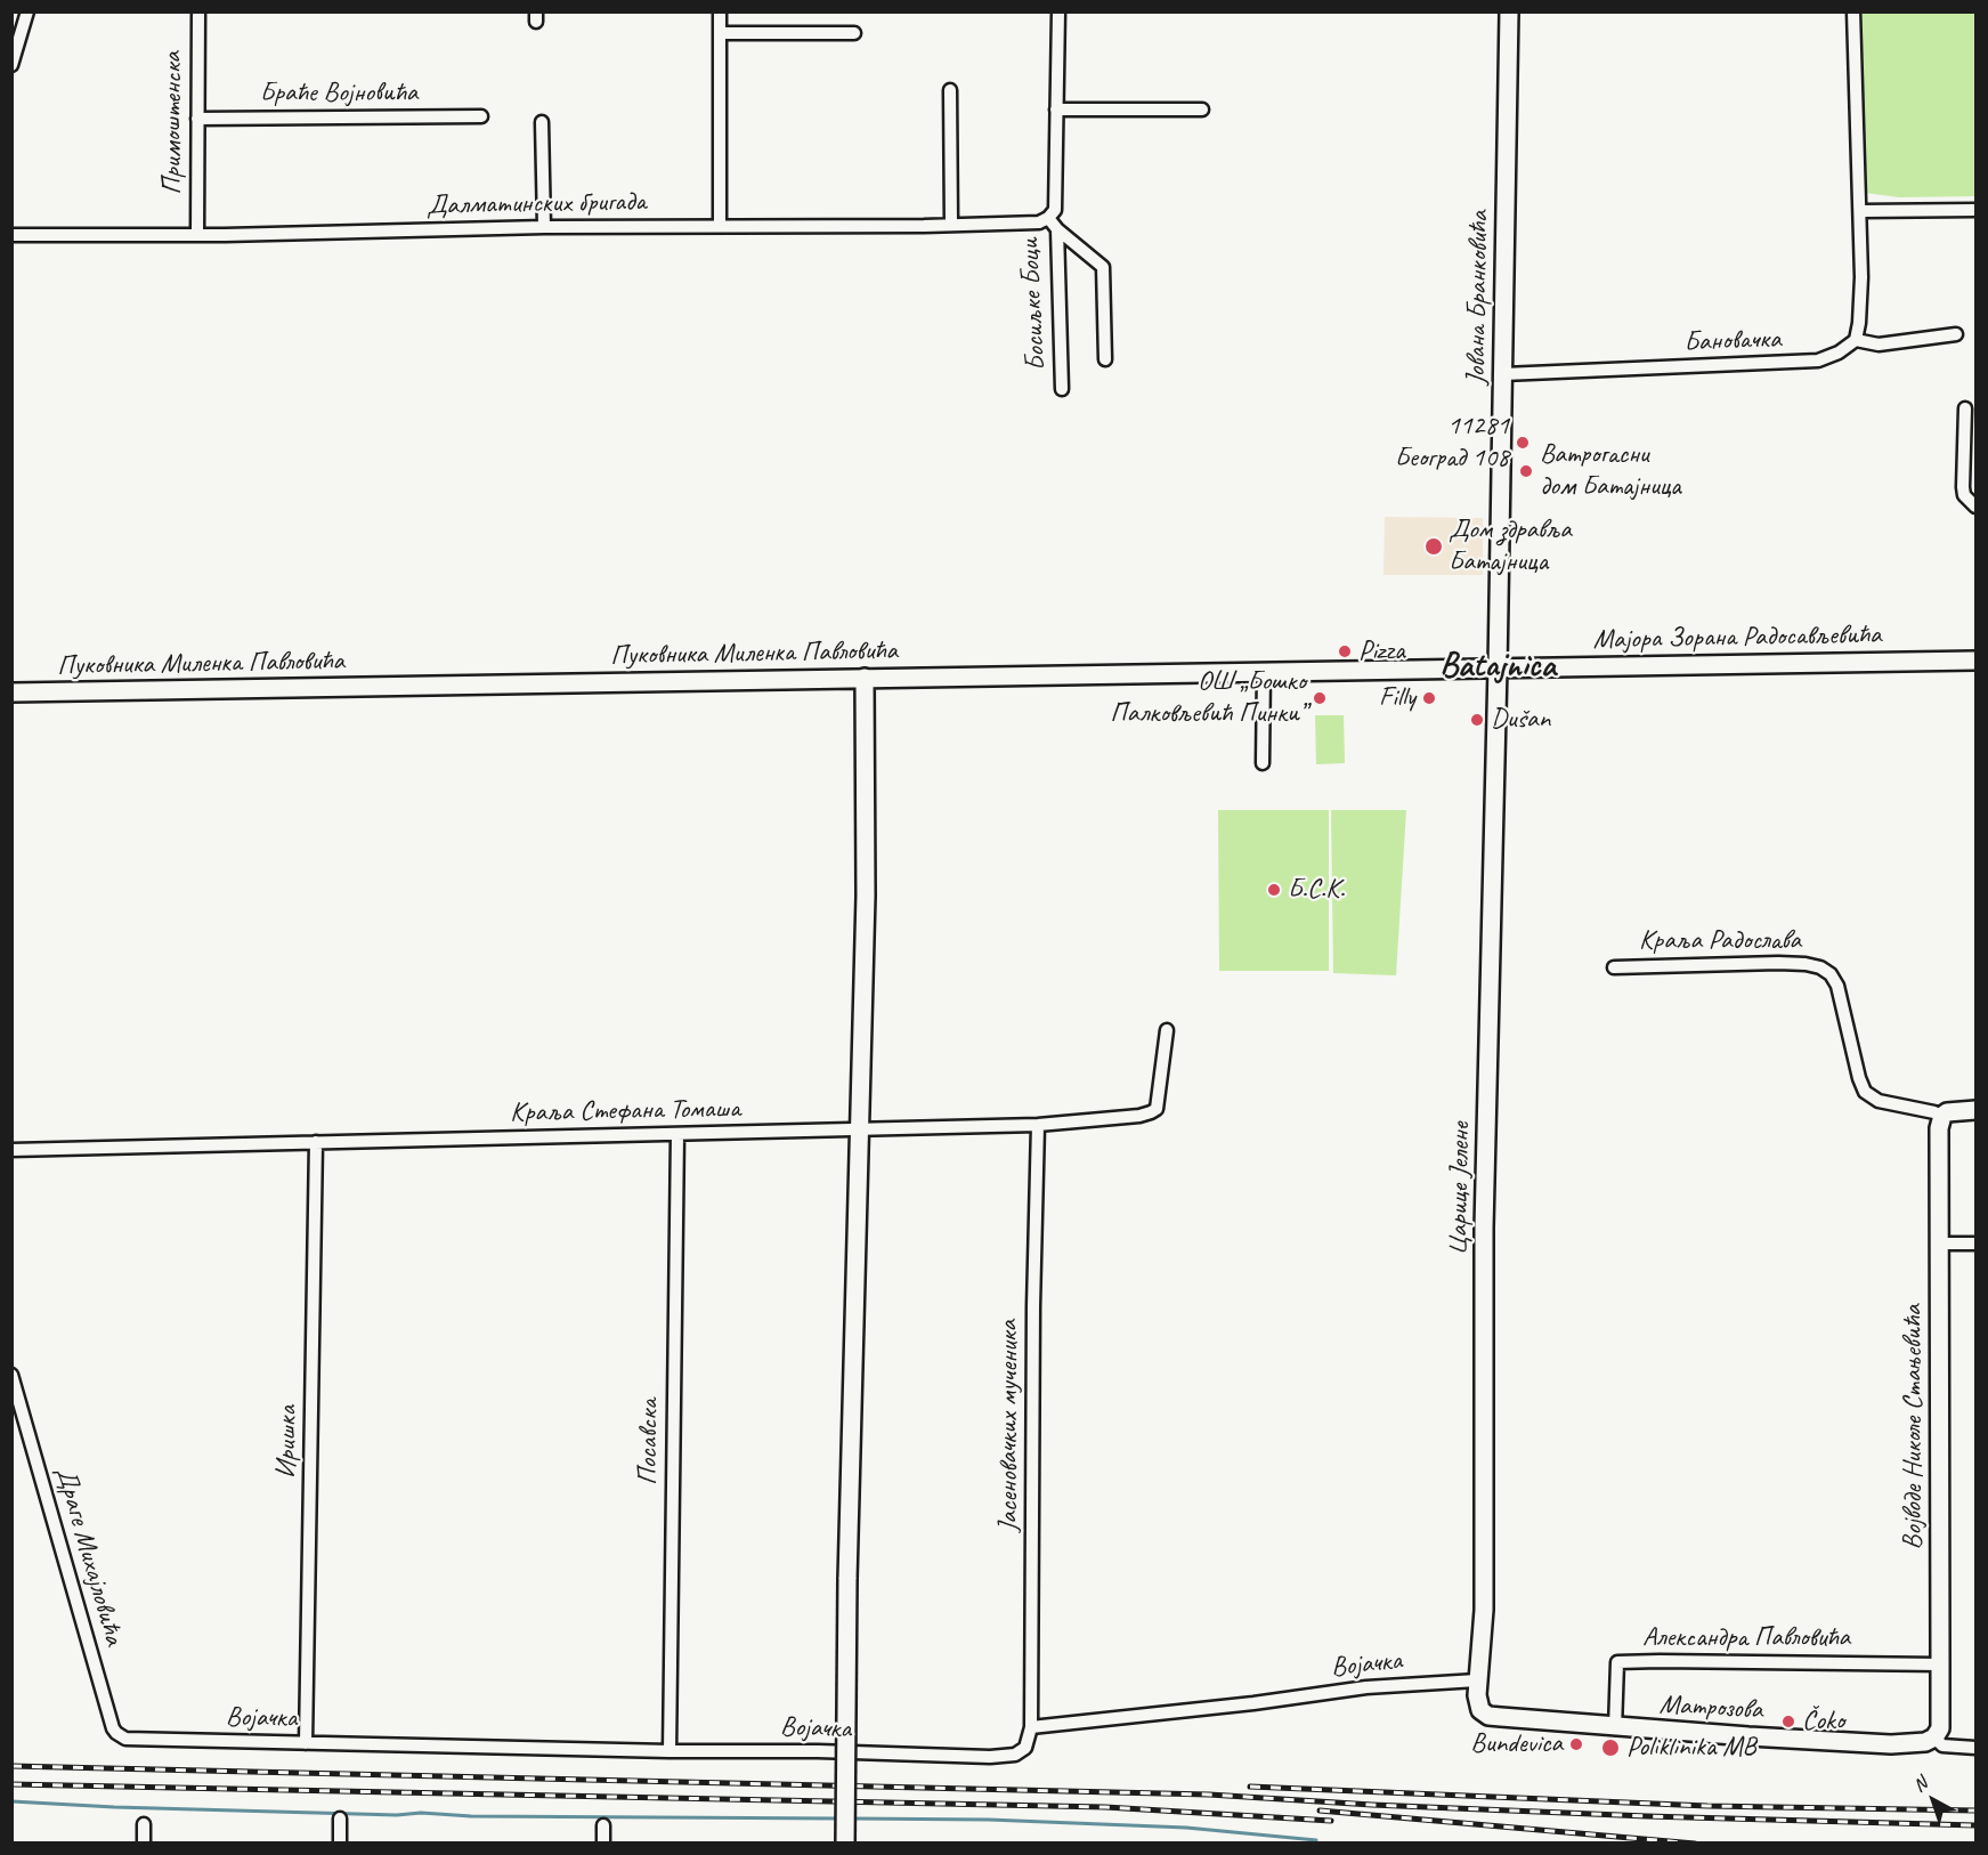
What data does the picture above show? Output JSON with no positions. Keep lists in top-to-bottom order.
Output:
{
  "streets": {
    "main road": [
      "Јована Бранковића",
      "Мајора Зорана Радосављевића",
      "Пуковника Миленка Павловића",
      "Краља Радослава",
      "Царице Јелене",
      "Војводе Николе Стањевића",
      "Матрозова"
    ],
    "street": [
      "Браће Војновића",
      "Примоштенска",
      "Далматинских бригада",
      "Босиљке Боци",
      "Бановачка",
      "Краља Стефана Томаша",
      "Јасеновачких мученика",
      "Иришка",
      "Посавска",
      "Драге Михајловића",
      "Александра Павловића",
      "Војачка"
    ]
  },
  "crossings": [
    ["Браће Војновића", "Примоштенска"],
    ["Примоштенска", "Далматинских бригада"],
    ["Далматинских бригада", "Босиљке Боци"],
    ["Јована Бранковића", "Бановачка"],
    ["Јована Бранковића", "Мајора Зорана Радосављевића"],
    ["Јована Бранковића", "Пуковника Миленка Павловића"],
    ["Јована Бранковића", "Царице Јелене"],
    ["Мајора Зорана Радосављевића", "Пуковника Миленка Павловића"],
    ["Мајора Зорана Радосављевића", "Царице Јелене"],
    ["Пуковника Миленка Павловића", "Царице Јелене"],
    ["Краља Радослава", "Војводе Николе Стањевића"],
    ["Краља Стефана Томаша", "Јасеновачких мученика"],
    ["Краља Стефана Томаша", "Иришка"],
    ["Краља Стефана Томаша", "Посавска"],
    ["Царице Јелене", "Војачка"],
    ["Царице Јелене", "Матрозова"],
    ["Јасеновачких мученика", "Војачка"],
    ["Војводе Николе Стањевића", "Александра Павловића"],
    ["Војводе Николе Стањевића", "Матрозова"],
    ["Иришка", "Војачка"],
    ["Посавска", "Војачка"],
    ["Драге Михајловића", "Војачка"],
    ["Александра Павловића", "Матрозова"]
  ],
  "districts": ["Batajnica"],
  "places": [
    "11281 Београд 108",
    "Ватрогасни дом Батајница",
    "Дом здравља Батајница",
    "Pizza",
    "ОШ „Бошко Палковљевић Пинки”",
    "Filly",
    "Dušan",
    "Б.С.К.",
    "Čoko",
    "Bundevica",
    "Poliklinika MB"
  ],
  "north": "top left"
}
